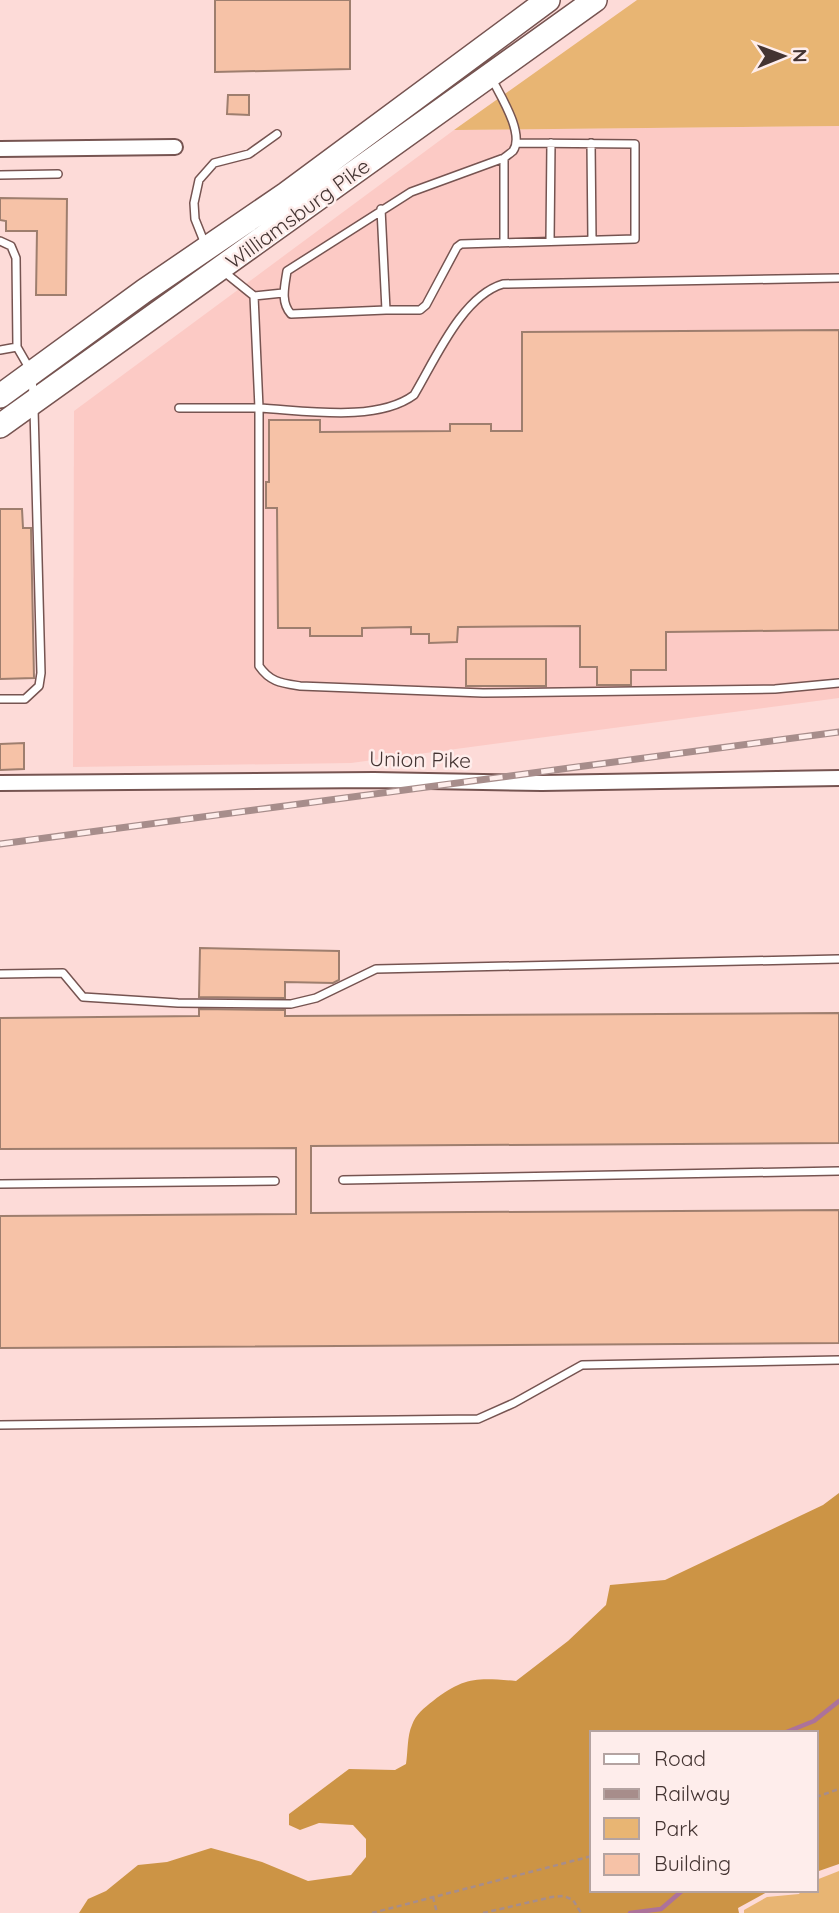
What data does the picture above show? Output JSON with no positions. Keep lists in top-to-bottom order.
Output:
{
  "streets": {
    "main road": ["Williamsburg Pike"],
    "street": ["Union Pike"]
  },
  "legend": [
    "Road",
    "Railway",
    "Park",
    "Building"
  ],
  "north": "right"
}
